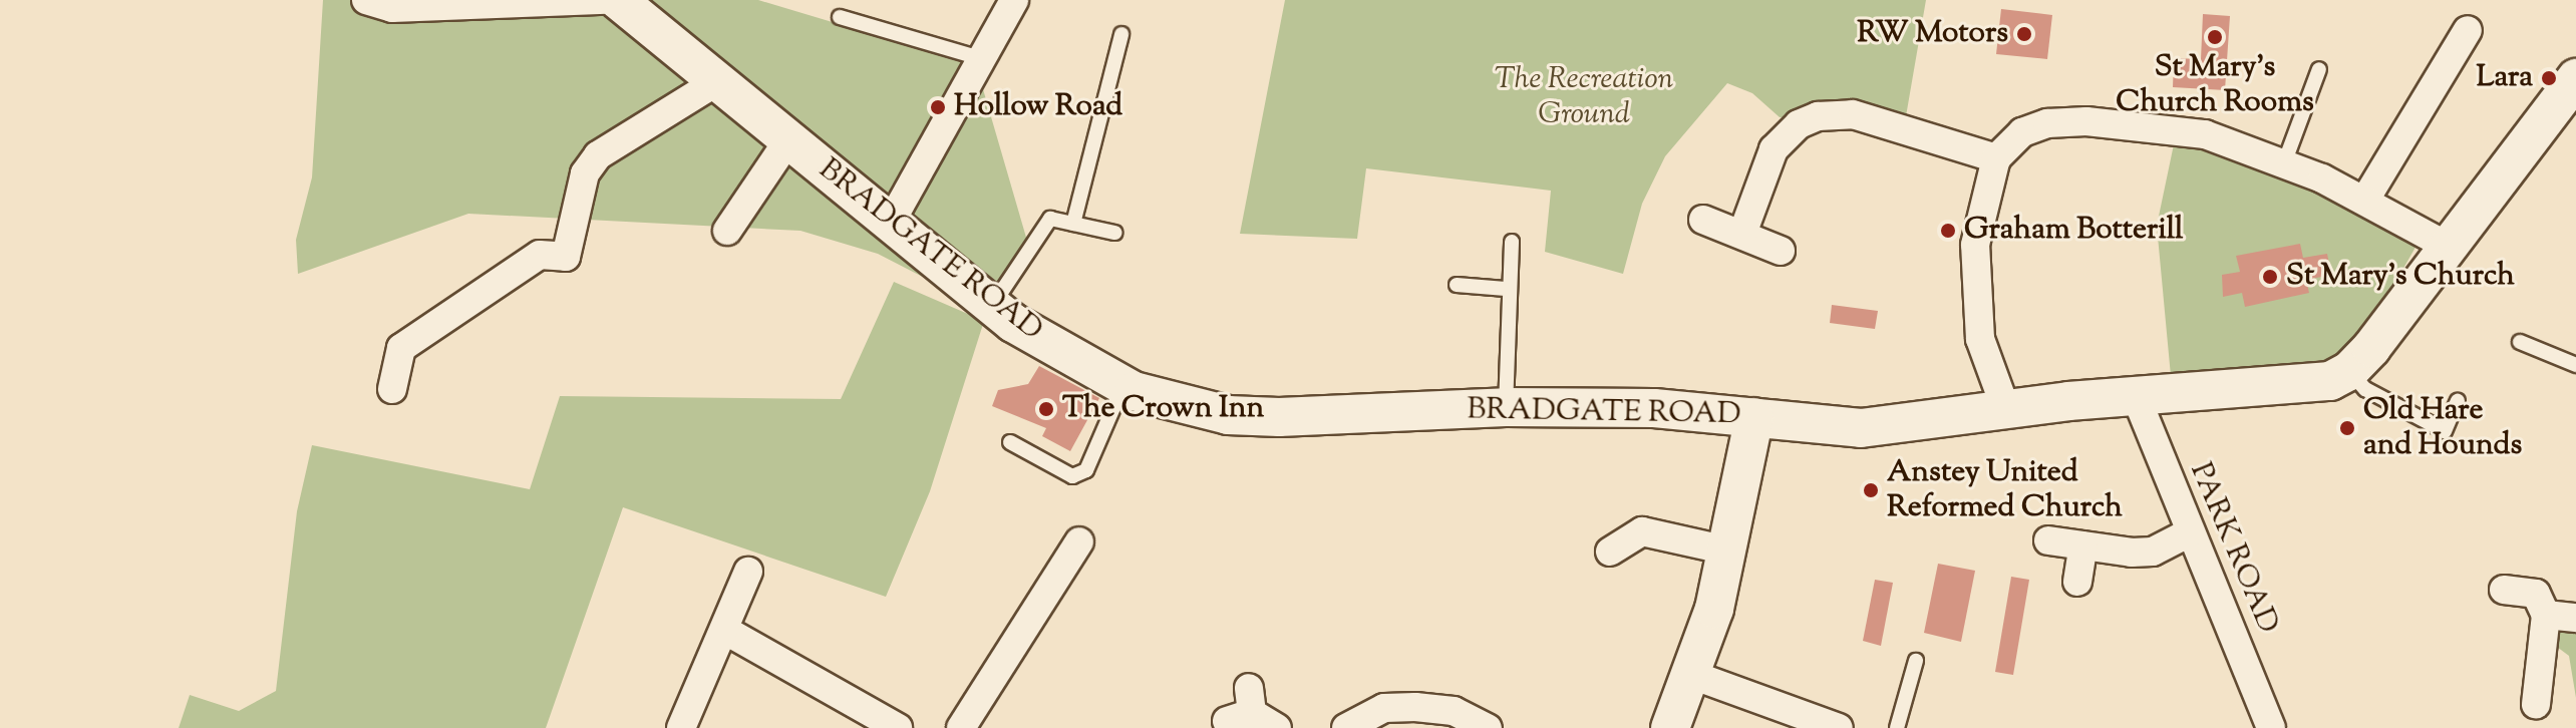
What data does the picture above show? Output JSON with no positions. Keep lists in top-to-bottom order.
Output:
{
  "streets": {
    "street": ["BRADGATE ROAD", "PARK ROAD"]
  },
  "crossings": [
    ["BRADGATE ROAD", "PARK ROAD"]
  ],
  "parks": ["The Recreation Ground"],
  "places": [
    "RW Motors",
    "St Mary's Church Rooms",
    "Lara",
    "Hollow Road",
    "Graham Botterill",
    "St Mary's Church",
    "The Crown Inn",
    "Old Hare and Hounds",
    "Anstey United Reformed Church"
  ]
}
